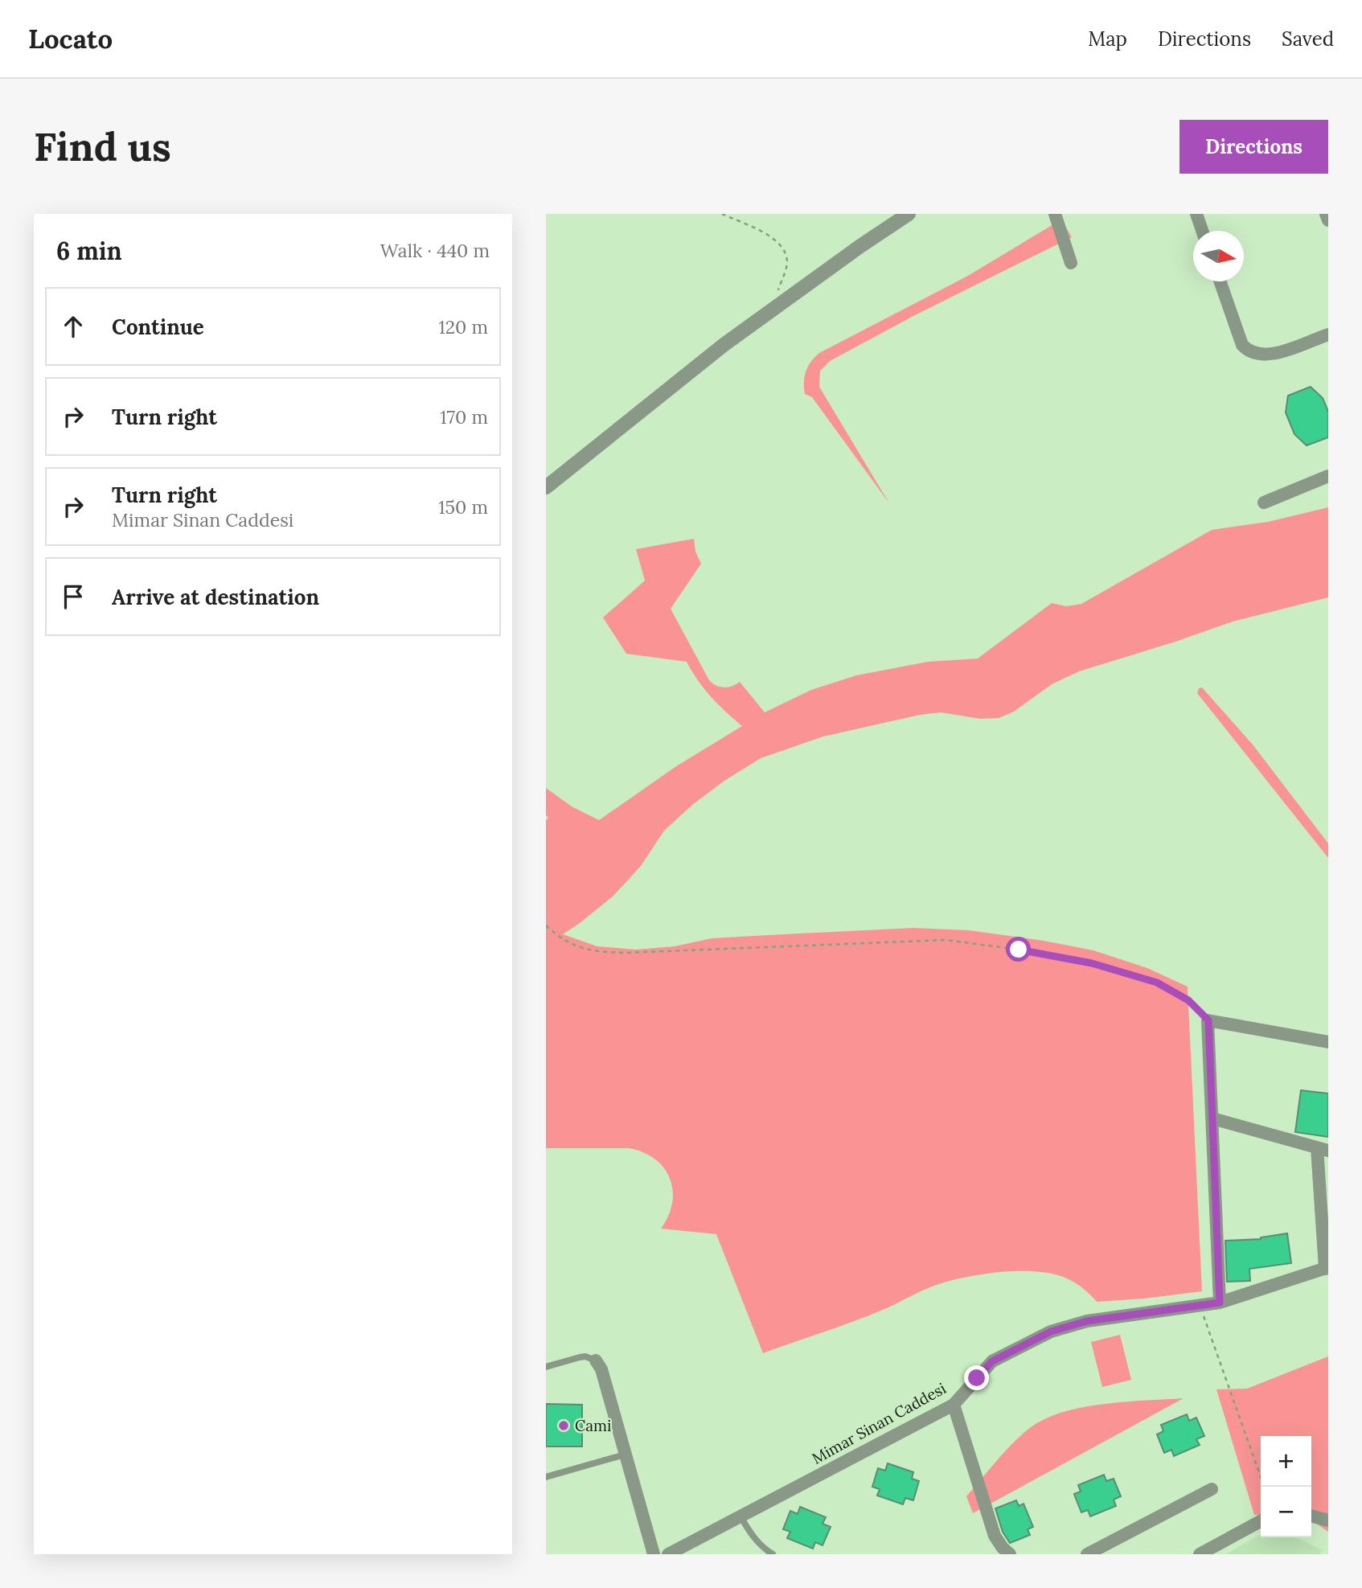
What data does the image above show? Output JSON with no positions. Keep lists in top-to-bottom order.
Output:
{
  "streets": {
    "street": ["Mimar Sinan Caddesi"]
  },
  "places": ["Cami"],
  "north": "right",
  "page": {
    "header": "Locato",
    "nav": ["Map", "Directions", "Saved"],
    "buttons": "Directions",
    "title": "Find us",
    "heading": ["6 min", "Walk · 440 m"],
    "list": [
      ["Continue", "120 m"],
      ["Turn right", "170 m"],
      ["Turn right", "Mimar Sinan Caddesi", "150 m"],
      "Arrive at destination"
    ],
    "map_buttons": ["+", "−"]
  }
}
